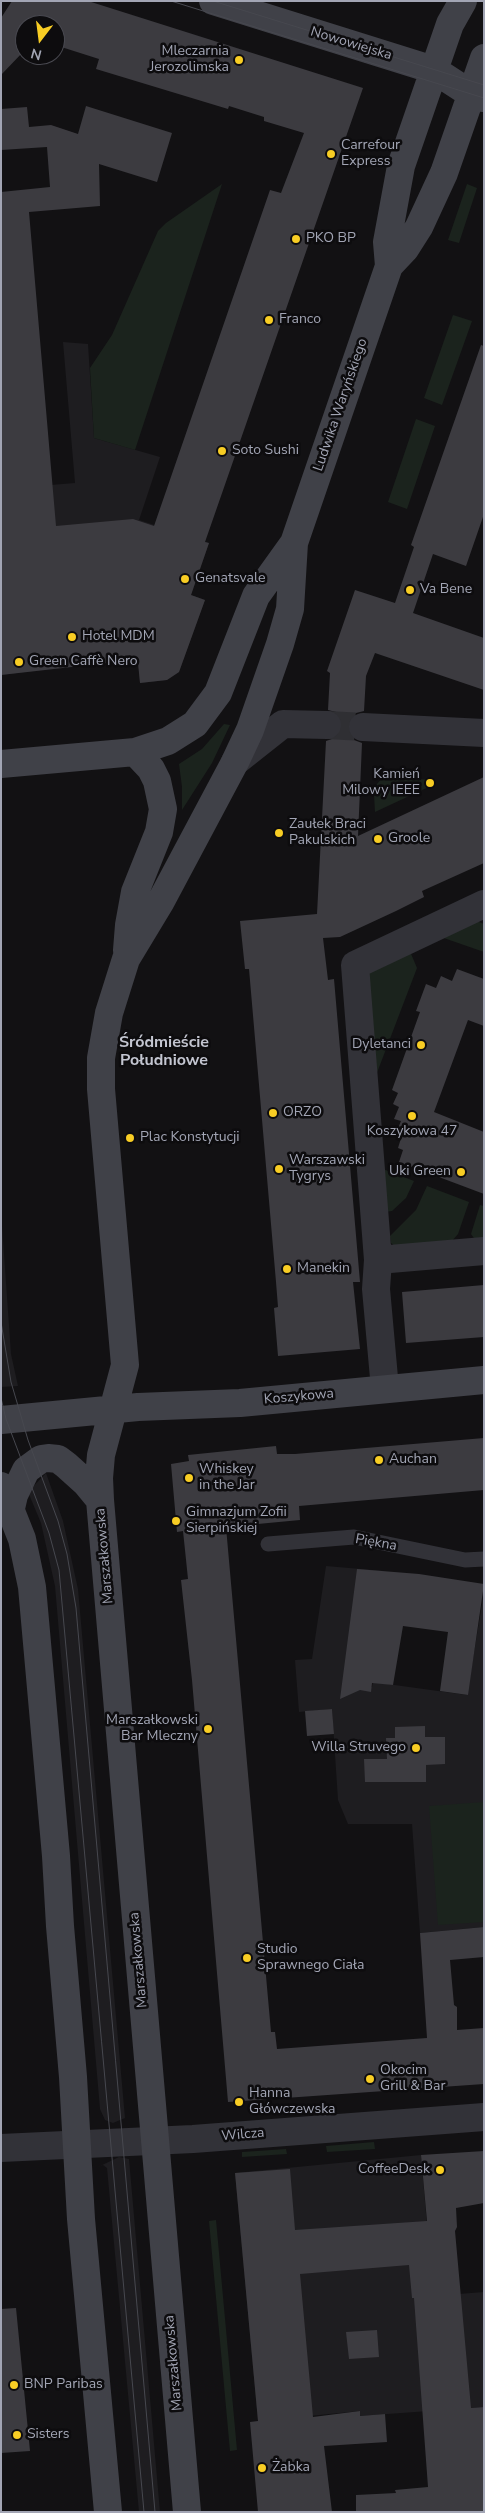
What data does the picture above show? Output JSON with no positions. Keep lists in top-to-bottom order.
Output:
{
  "streets": {
    "main road": [
      "Nowowiejska",
      "Ludwika Waryńskiego",
      "Koszykowa",
      "Marszałkowska"
    ],
    "street": ["Wilcza"],
    "lane": ["Piękna"]
  },
  "crossings": [
    ["Nowowiejska", "Ludwika Waryńskiego"],
    ["Koszykowa", "Marszałkowska"],
    ["Marszałkowska", "Wilcza"]
  ],
  "districts": ["Śródmieście Południowe"],
  "places": [
    "Mleczarnia Jerozolimska",
    "Carrefour Express",
    "PKO BP",
    "Franco",
    "Soto Sushi",
    "Genatsvale",
    "Va Bene",
    "Hotel MDM",
    "Green Caffè Nero",
    "Kamień Milowy IEEE",
    "Zaułek Braci Pakulskich",
    "Groole",
    "Dyletanci",
    "ORZO",
    "Koszykowa 47",
    "Plac Konstytucji",
    "Warszawski Tygrys",
    "Uki Green",
    "Manekin",
    "Auchan",
    "Whiskey in the Jar",
    "Gimnazjum Zofii Sierpińskiej",
    "Marszałkowski Bar Mleczny",
    "Willa Struvego",
    "Studio Sprawnego Ciała",
    "Okocim Grill & Bar",
    "Hanna Główczewska",
    "CoffeeDesk",
    "BNP Paribas",
    "Sisters",
    "Żabka"
  ],
  "north": "bottom"
}
